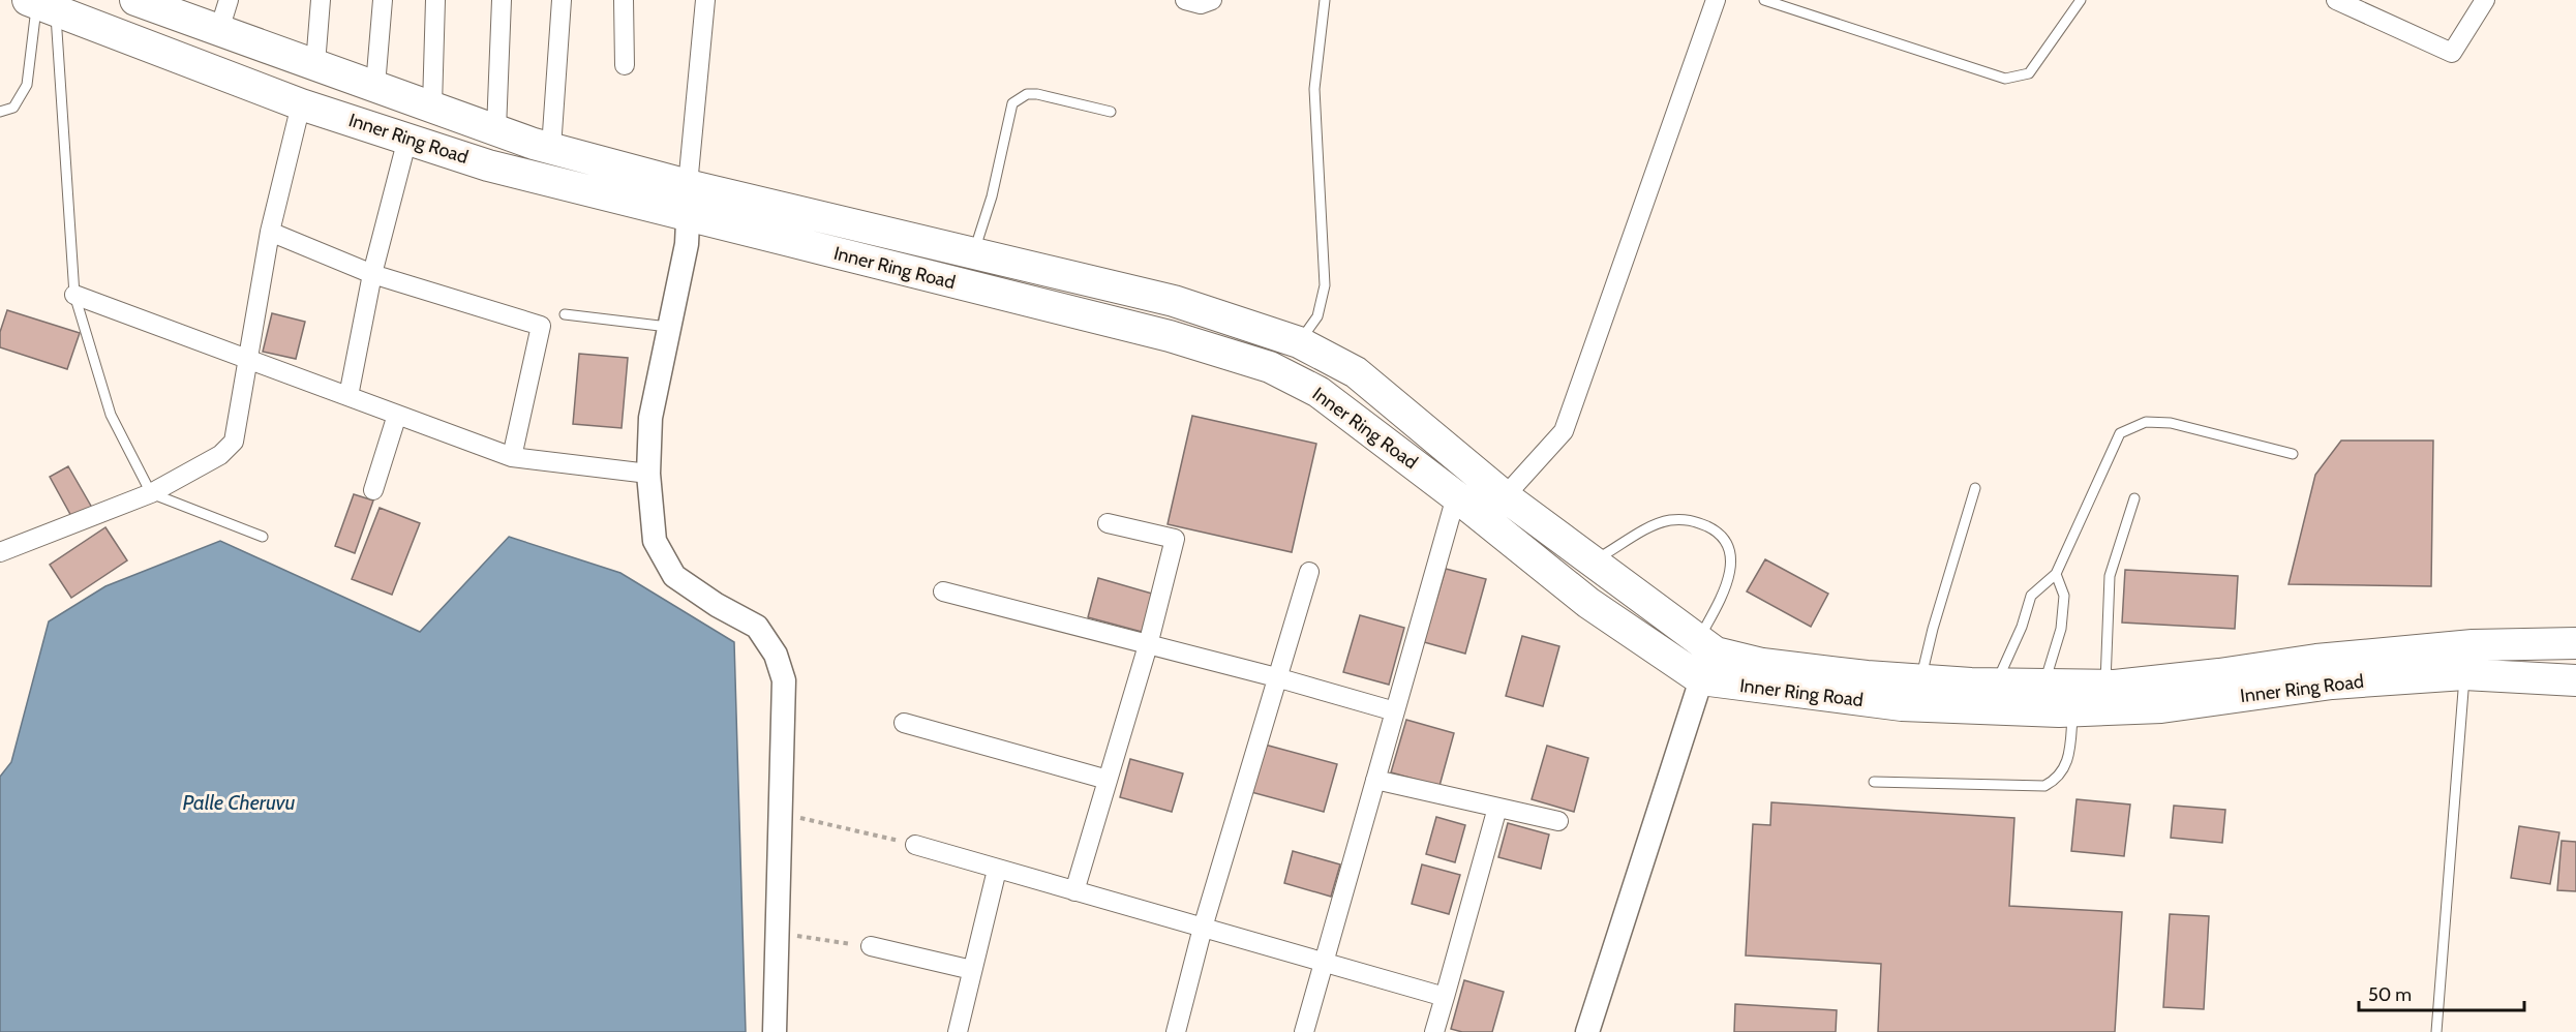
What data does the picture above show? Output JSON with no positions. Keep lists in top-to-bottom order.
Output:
{
  "streets": {
    "highway": ["Inner Ring Road"]
  },
  "water": ["Palle Cheruvu"],
  "scale_bar": "50 m"
}
